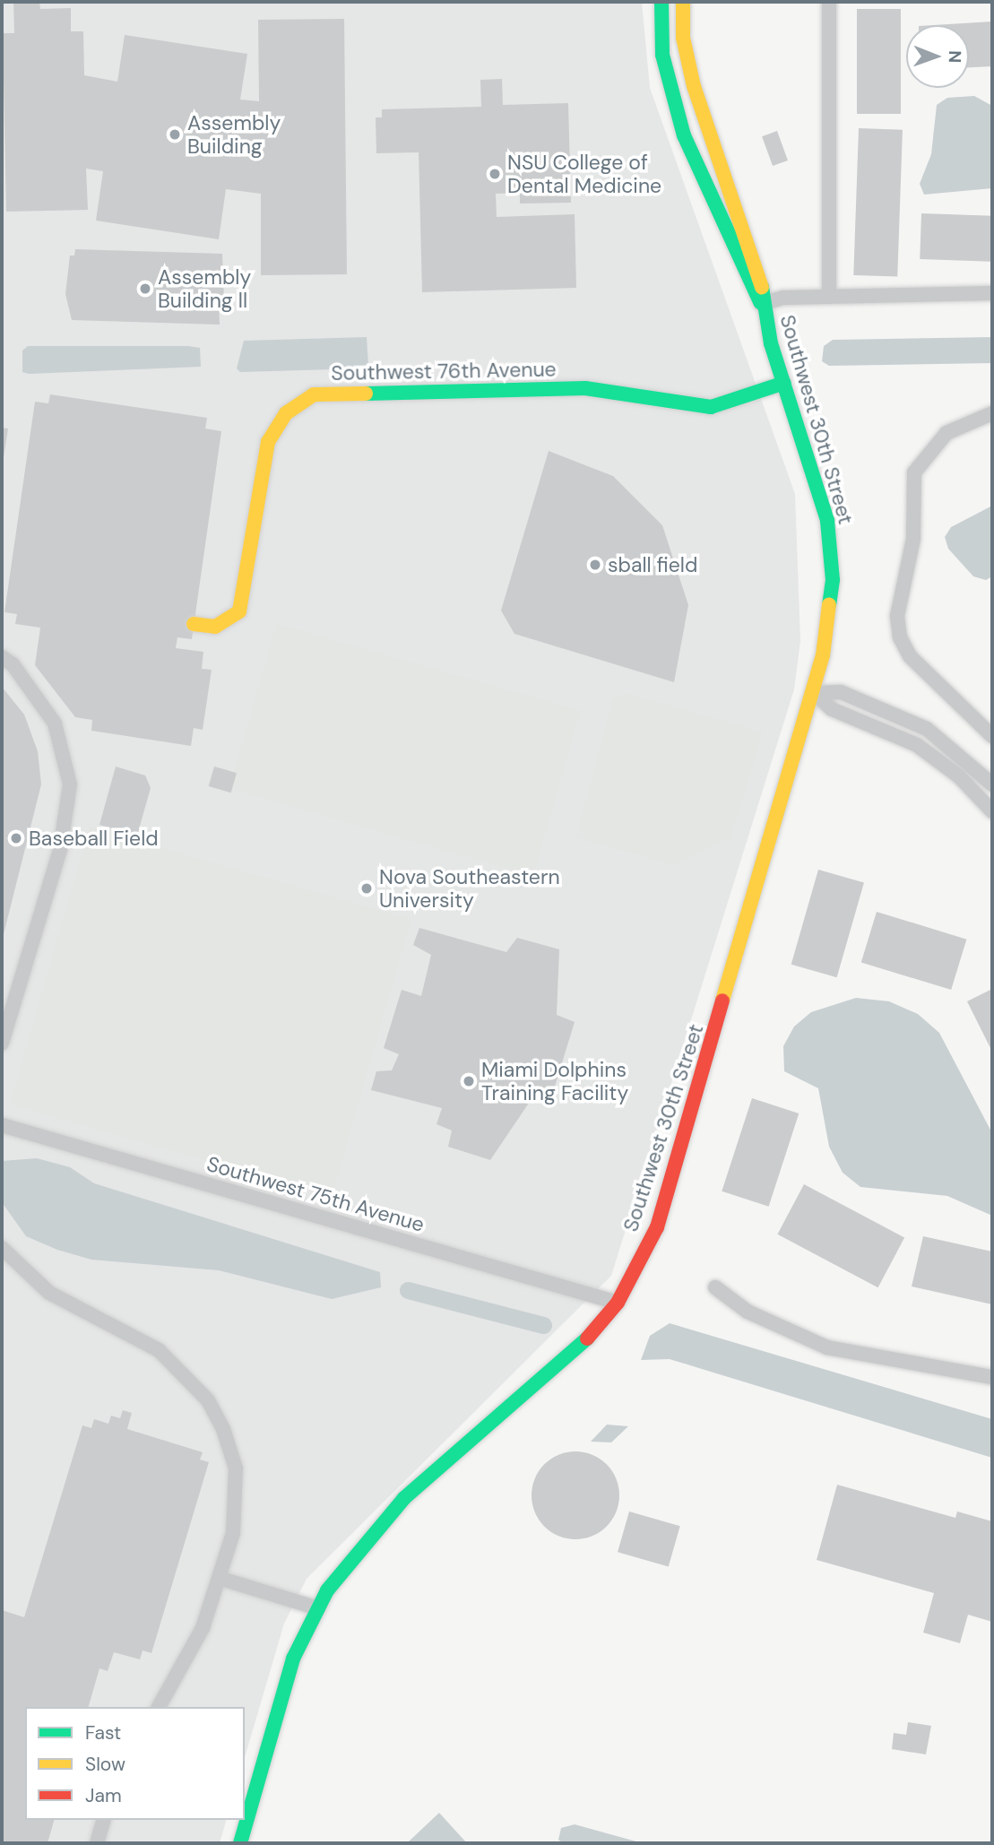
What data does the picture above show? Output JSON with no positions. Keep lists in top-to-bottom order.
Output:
{
  "streets": {
    "street": ["Southwest 76th Avenue", "Southwest 30th Street", "Southwest 75th Avenue"]
  },
  "crossings": [
    ["Southwest 76th Avenue", "Southwest 30th Street"],
    ["Southwest 30th Street", "Southwest 75th Avenue"]
  ],
  "places": [
    "Assembly Building",
    "NSU College of Dental Medicine",
    "Assembly Building ll",
    "sball field",
    "Baseball Field",
    "Nova Southeastern University",
    "Miami Dolphins Training Facility"
  ],
  "legend": ["Fast", "Slow", "Jam"],
  "north": "right"
}
